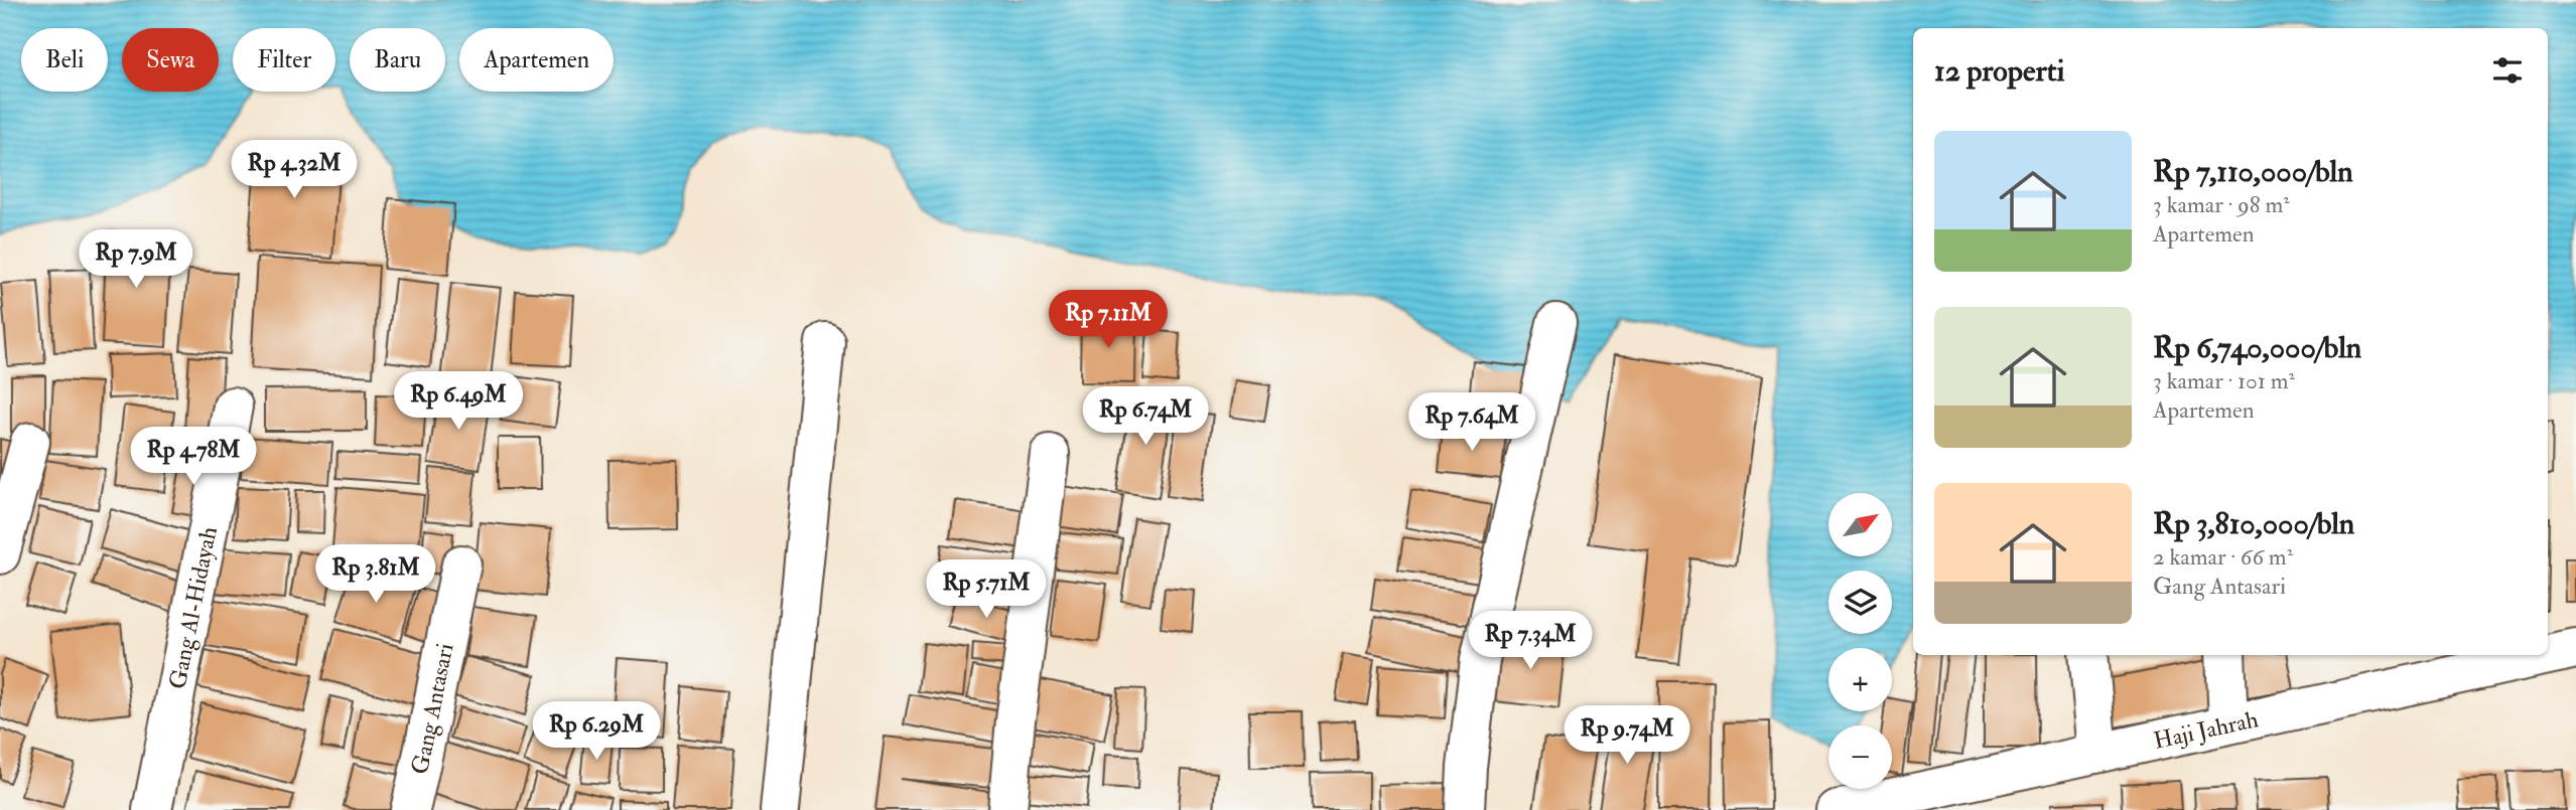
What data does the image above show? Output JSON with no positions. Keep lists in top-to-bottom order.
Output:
{
  "streets": {
    "street": ["Gang Al-Hidayah", "Gang Antasari", "Haji Jahrah"]
  },
  "north": "top right",
  "page": {
    "chip": [
      "Beli",
      "Sewa",
      "Filter",
      "Baru",
      "Apartemen"
    ],
    "heading": "12 properti",
    "list": [
      {
        "name": "Rp 7,110,000/bln",
        "note": "3 kamar · 98 m² · Apartemen"
      },
      {
        "name": "Rp 6,740,000/bln",
        "note": "3 kamar · 101 m² · Apartemen"
      },
      {
        "name": "Rp 3,810,000/bln",
        "note": "2 kamar · 66 m² · Gang Antasari"
      }
    ],
    "price": [
      "Rp 4.32M",
      "Rp 7.9M",
      "Rp 7.11M",
      "Rp 6.49M",
      "Rp 6.74M",
      "Rp 7.64M",
      "Rp 4.78M",
      "Rp 3.81M",
      "Rp 5.71M",
      "Rp 7.34M",
      "Rp 6.29M",
      "Rp 9.74M"
    ],
    "map_buttons": ["+", "−"]
  }
}
